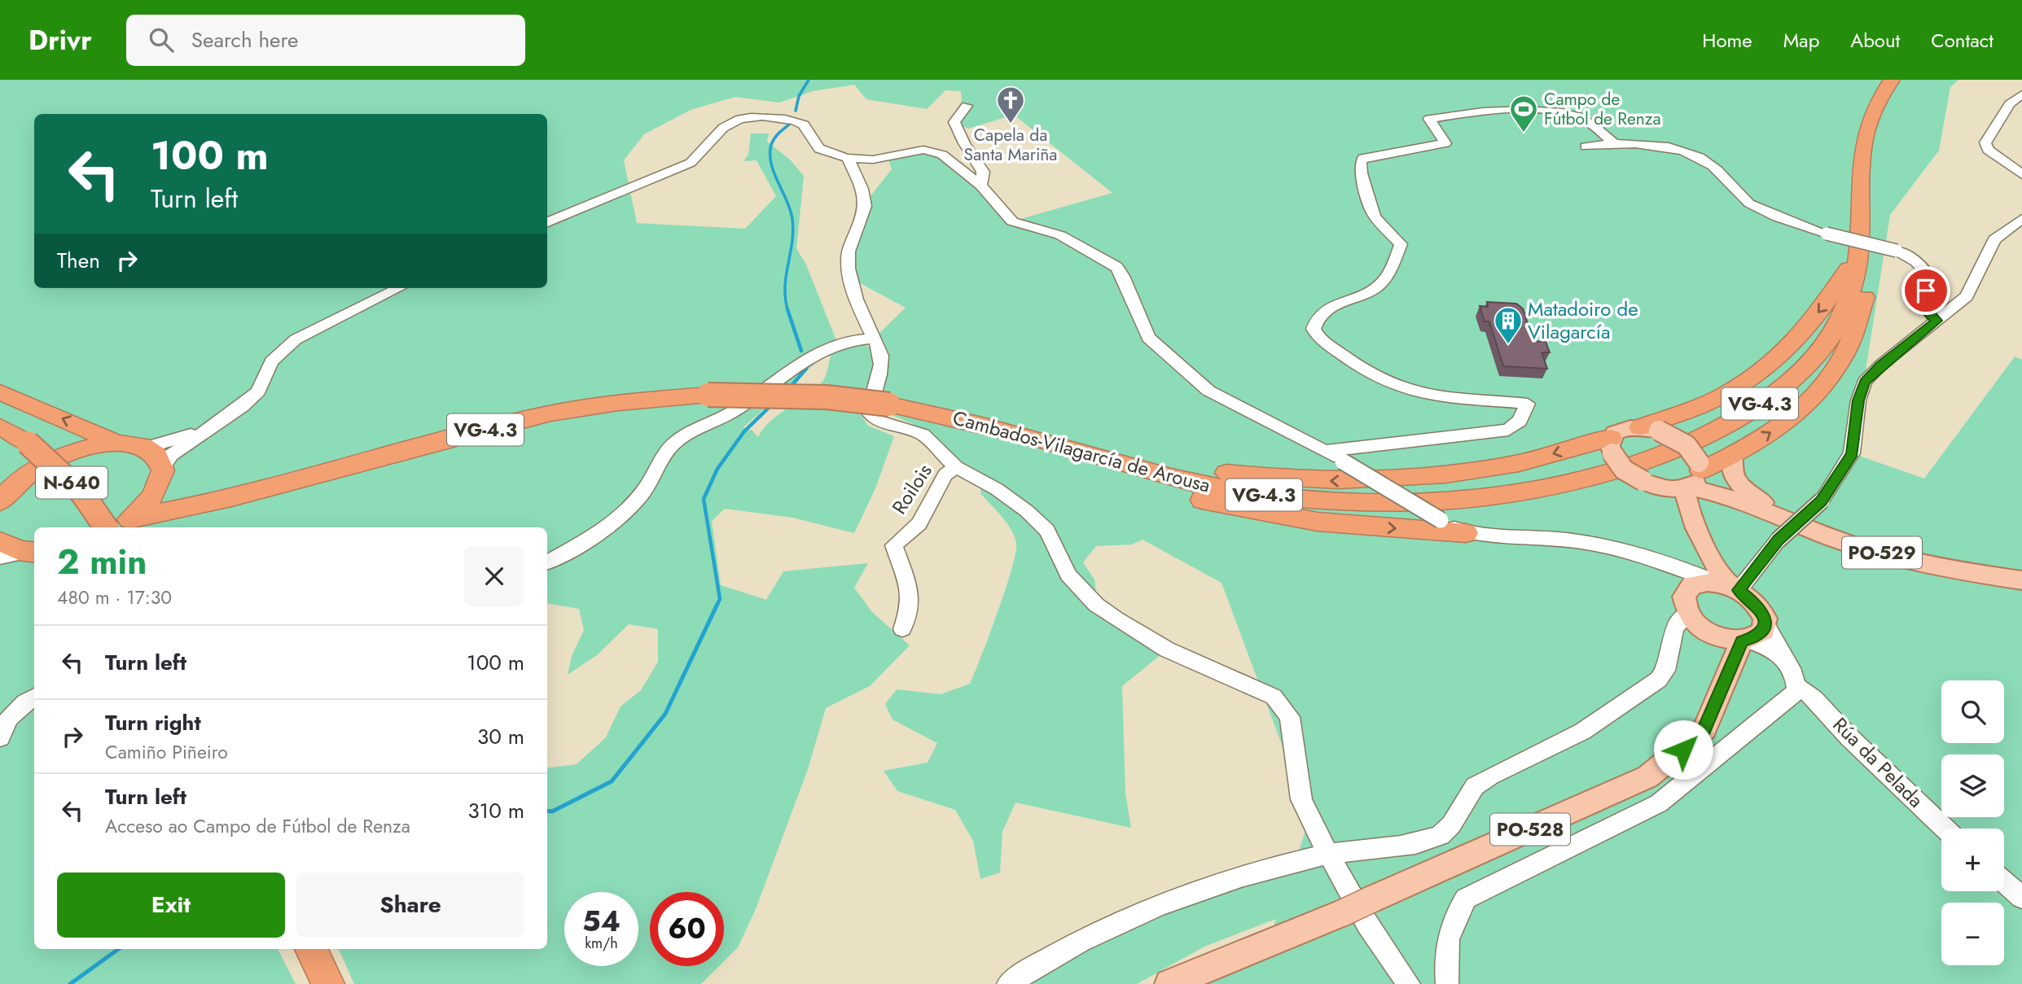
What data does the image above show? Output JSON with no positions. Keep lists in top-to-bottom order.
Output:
{
  "streets": {
    "highway": ["VG-4.3", "Cambados-Vilagarcía de Arousa", "N-640"],
    "main road": ["PO-529", "PO-528"],
    "street": ["Roilois", "Rúa da Pelada"]
  },
  "crossings": [
    ["VG-4.3", "Cambados-Vilagarcía de Arousa"]
  ],
  "places": {
    "church": ["Capela da Santa Mariña"],
    "sports": ["Campo de Fútbol de Renza"],
    "building": ["Matadoiro de Vilagarcía"]
  },
  "page": {
    "header": "Drivr",
    "search": "Search here",
    "nav": [
      "Home",
      "Map",
      "About",
      "Contact"
    ],
    "turn": ["100 m", "Turn left"],
    "then": "Then",
    "heading": ["2 min", "480 m · 17:30"],
    "list": [
      {
        "name": "Turn left",
        "value": "100 m"
      },
      {
        "name": "Turn right",
        "note": "Camiño Piñeiro",
        "value": "30 m"
      },
      {
        "name": "Turn left",
        "note": "Acceso ao Campo de Fútbol de Renza",
        "value": "310 m"
      }
    ],
    "map_buttons": ["+", "−"],
    "buttons": ["Exit", "Share"],
    "speed": "54 km/h",
    "limit": "60"
  }
}
